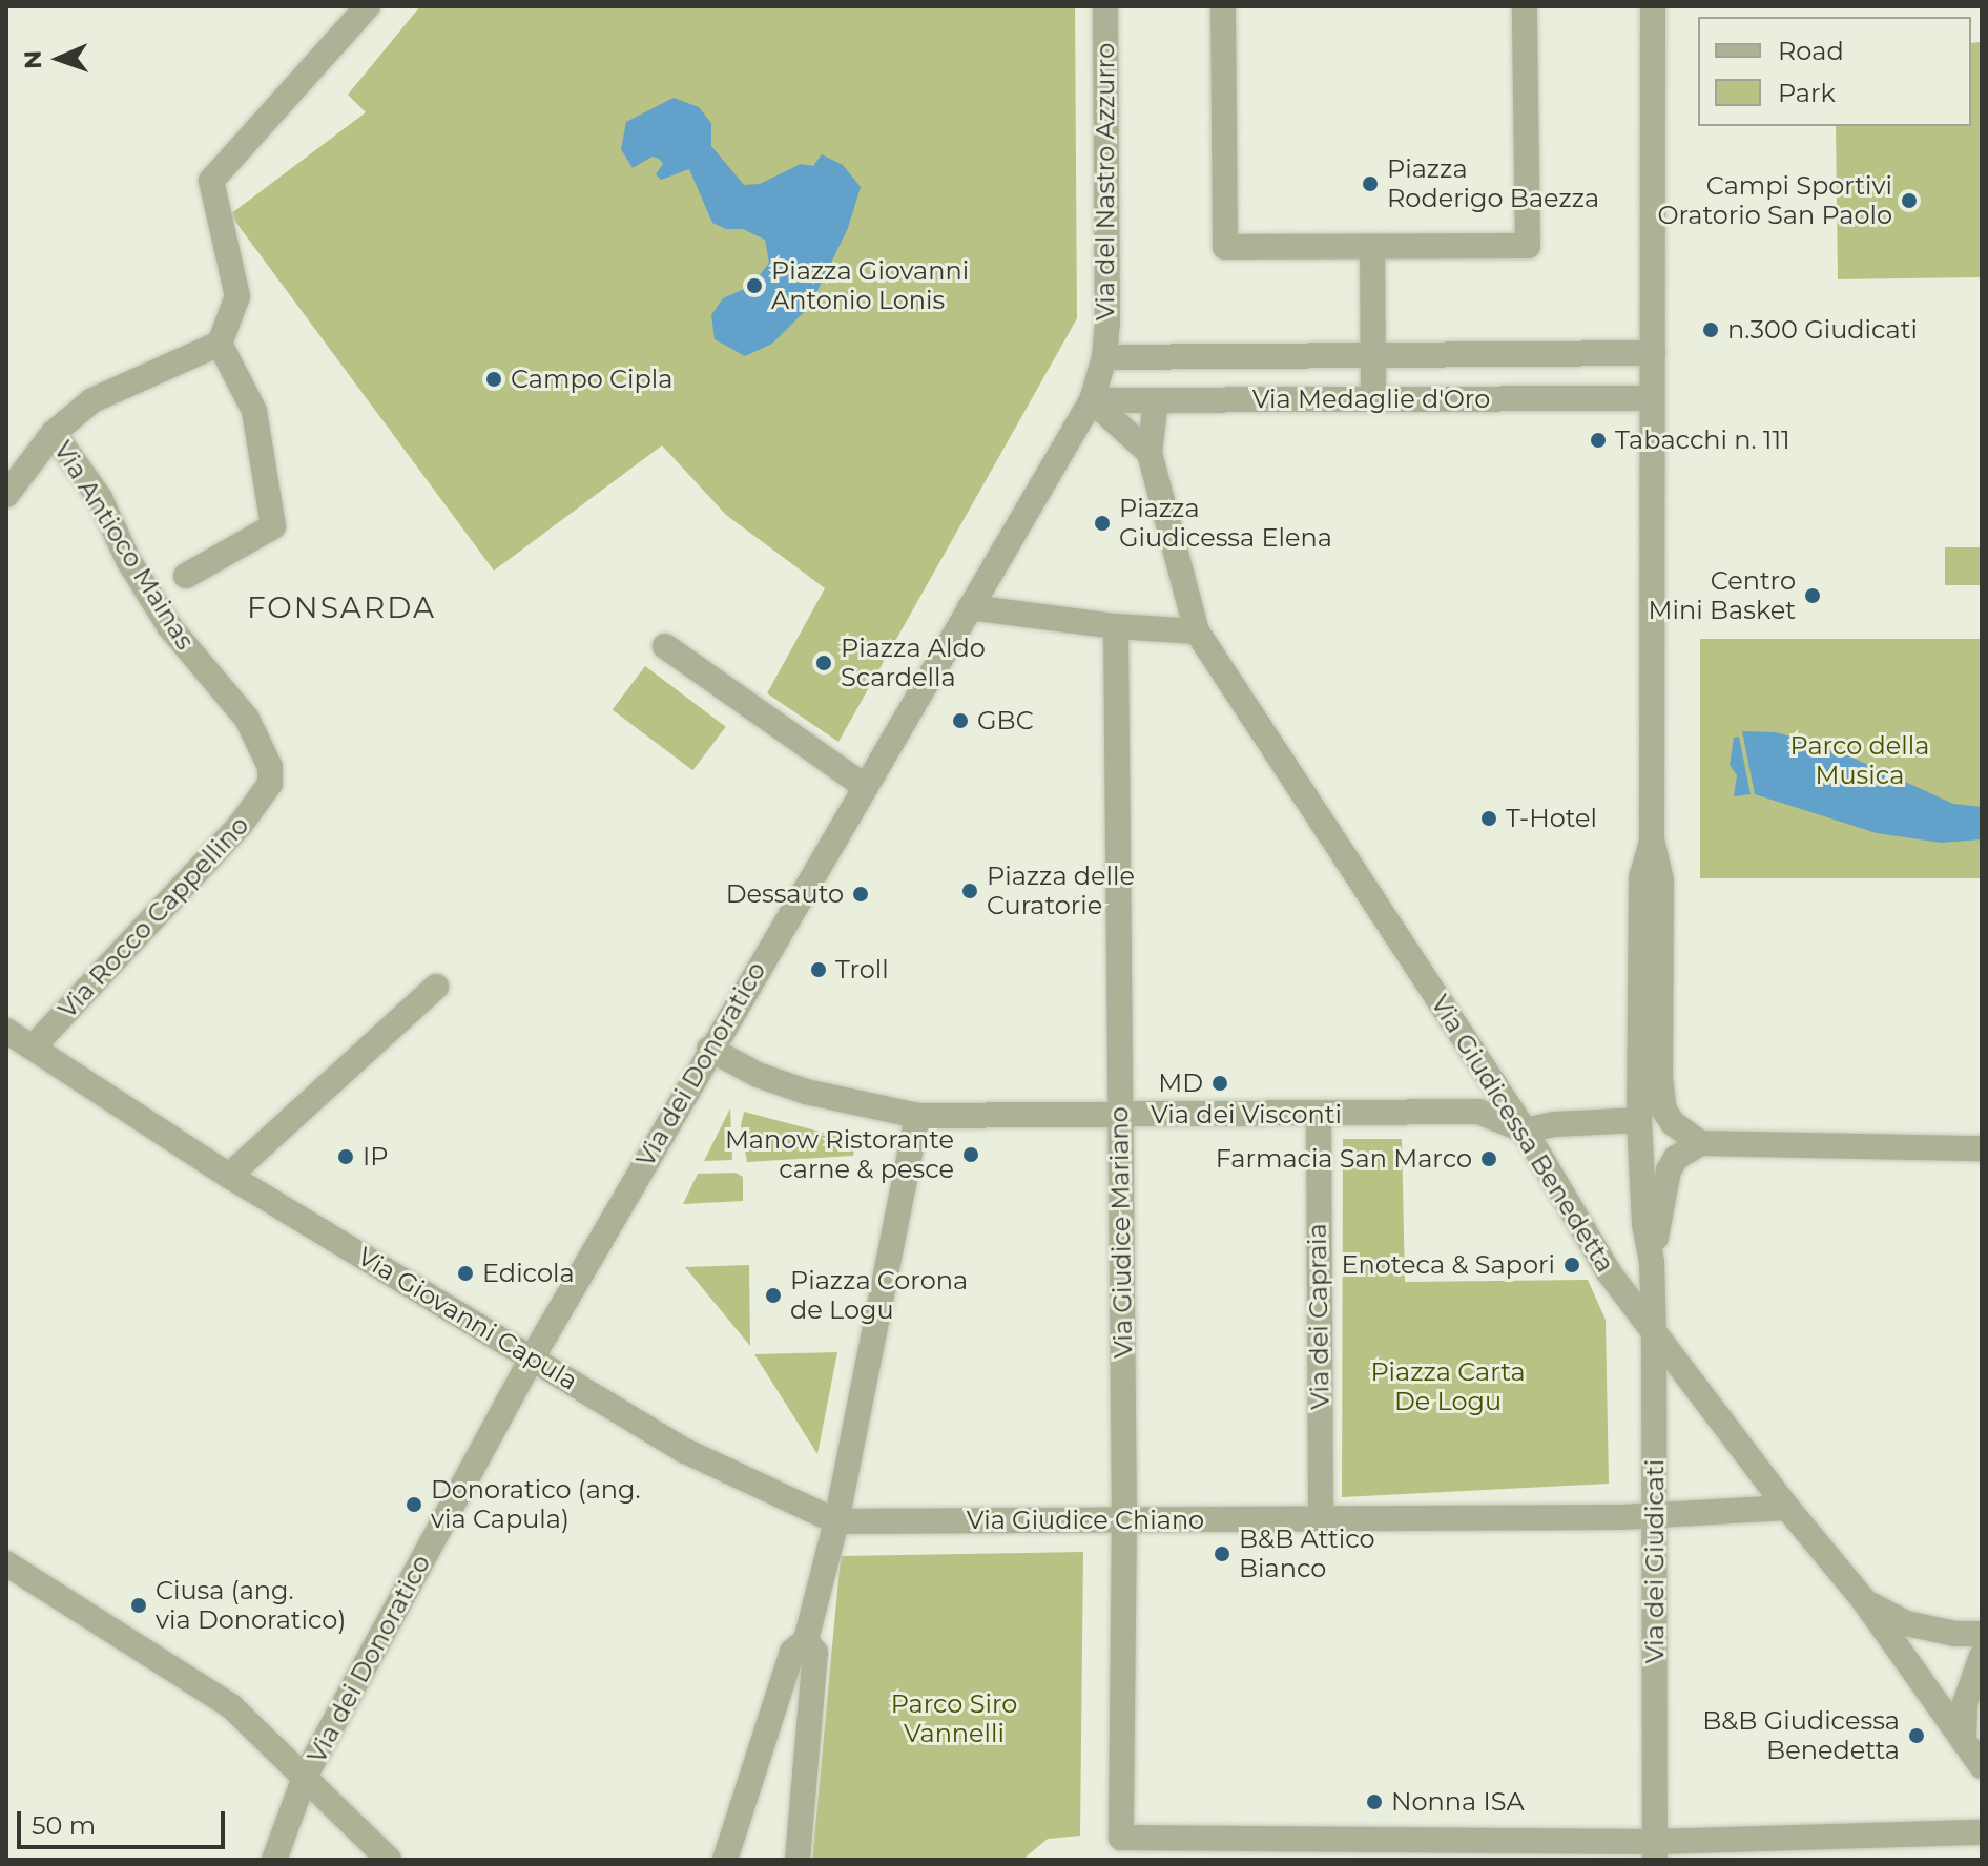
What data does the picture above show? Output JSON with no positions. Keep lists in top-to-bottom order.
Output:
{
  "streets": {
    "street": [
      "Via del Nastro Azzurro",
      "Via Medaglie d'Oro",
      "Via Antioco Mainas",
      "Via Rocco Cappellino",
      "Via dei Donoratico",
      "Via dei Visconti",
      "Via Giudicessa Benedetta",
      "Via Giudice Mariano",
      "Via dei Capraia",
      "Via Giovanni Capula",
      "Via Giudice Chiano",
      "Via dei Giudicati"
    ]
  },
  "crossings": [
    ["Via del Nastro Azzurro", "Via Medaglie d'Oro"],
    ["Via del Nastro Azzurro", "Via dei Donoratico"],
    ["Via Medaglie d'Oro", "Via dei Donoratico"],
    ["Via Medaglie d'Oro", "Via Giudicessa Benedetta"],
    ["Via Medaglie d'Oro", "Via dei Giudicati"],
    ["Via Antioco Mainas", "Via Rocco Cappellino"],
    ["Via Rocco Cappellino", "Via Giovanni Capula"],
    ["Via dei Donoratico", "Via dei Visconti"],
    ["Via dei Donoratico", "Via Giovanni Capula"],
    ["Via dei Visconti", "Via Giudicessa Benedetta"],
    ["Via dei Visconti", "Via Giudice Mariano"],
    ["Via dei Visconti", "Via dei Capraia"],
    ["Via Giudicessa Benedetta", "Via Giudice Chiano"],
    ["Via Giudicessa Benedetta", "Via dei Giudicati"],
    ["Via Giudice Mariano", "Via Giudice Chiano"],
    ["Via Giudice Mariano", "Via dei Giudicati"],
    ["Via dei Capraia", "Via Giudice Chiano"],
    ["Via Giovanni Capula", "Via Giudice Chiano"],
    ["Via Giudice Chiano", "Via dei Giudicati"]
  ],
  "districts": ["FONSARDA"],
  "parks": ["Parco della Musica", "Piazza Carta De Logu", "Parco Siro Vannelli"],
  "places": [
    "Piazza Roderigo Baezza",
    "Campi Sportivi Oratorio San Paolo",
    "Piazza Giovanni Antonio Lonis",
    "n.300 Giudicati",
    "Campo Cipla",
    "Tabacchi n. 111",
    "Piazza Giudicessa Elena",
    "Centro Mini Basket",
    "Piazza Aldo Scardella",
    "GBC",
    "T-Hotel",
    "Piazza delle Curatorie",
    "Dessauto",
    "Troll",
    "MD",
    "Manow Ristorante carne & pesce",
    "IP",
    "Farmacia San Marco",
    "Enoteca & Sapori",
    "Edicola",
    "Piazza Corona de Logu",
    "Donoratico (ang. via Capula)",
    "B&B Attico Bianco",
    "Ciusa (ang. via Donoratico)",
    "B&B Giudicessa Benedetta",
    "Nonna ISA"
  ],
  "legend": ["Road", "Park"],
  "scale_bar": "50 m",
  "north": "left"
}
